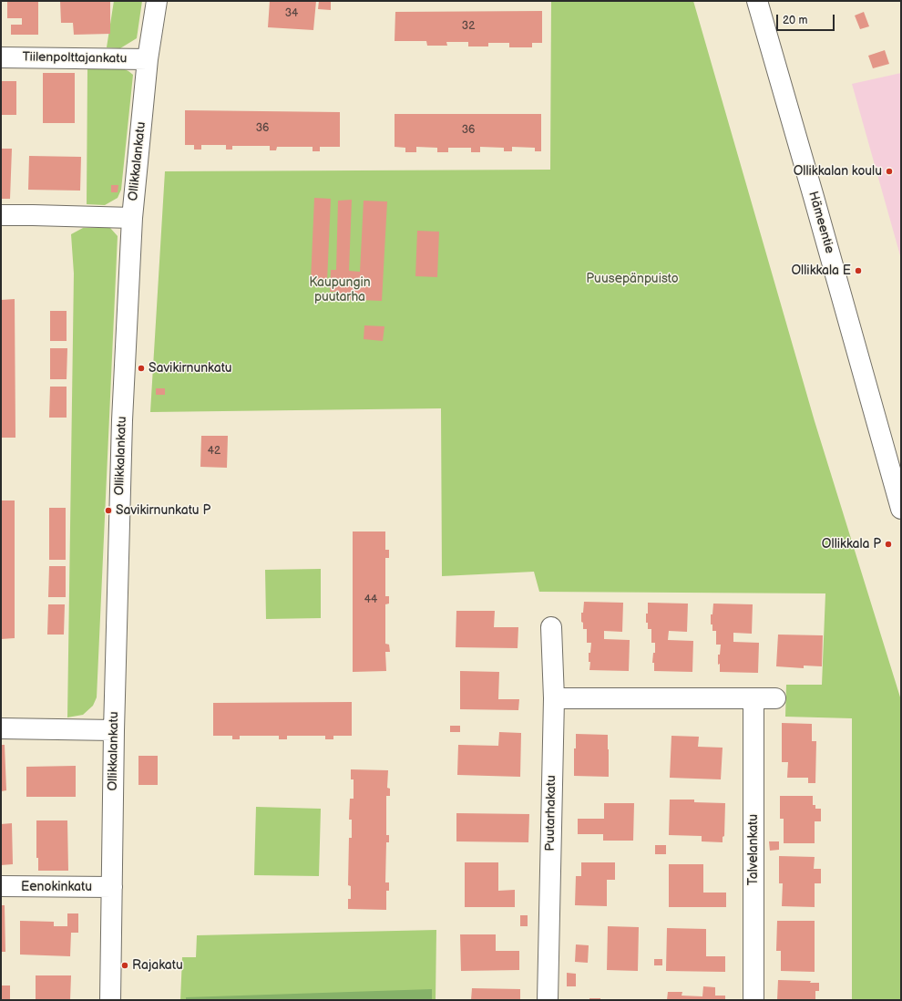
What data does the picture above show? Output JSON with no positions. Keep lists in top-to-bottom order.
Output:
{
  "streets": {
    "street": [
      "Tiilenpolttajankatu",
      "Ollikkalankatu",
      "Hämeentie",
      "Puutarhakatu",
      "Talvelankatu",
      "Eenokinkatu"
    ]
  },
  "crossings": [
    ["Tiilenpolttajankatu", "Ollikkalankatu"],
    ["Ollikkalankatu", "Eenokinkatu"]
  ],
  "parks": ["Puusepänpuisto", "Kaupungin puutarha"],
  "places": [
    "Ollikkalan koulu",
    "Ollikkala E",
    "Savikirnunkatu",
    "Savikirnunkatu P",
    "Ollikkala P",
    "Rajakatu"
  ],
  "house_numbers": [
    "34",
    "32",
    "36",
    "36",
    "42",
    "44"
  ],
  "scale_bar": "20 m"
}
